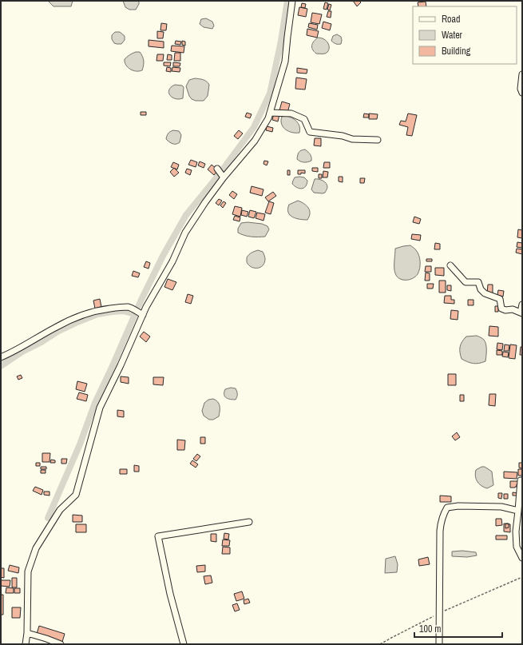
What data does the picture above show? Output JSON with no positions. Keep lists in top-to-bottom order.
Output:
{
  "legend": ["Road", "Water", "Building"],
  "scale_bar": "100 m"
}
